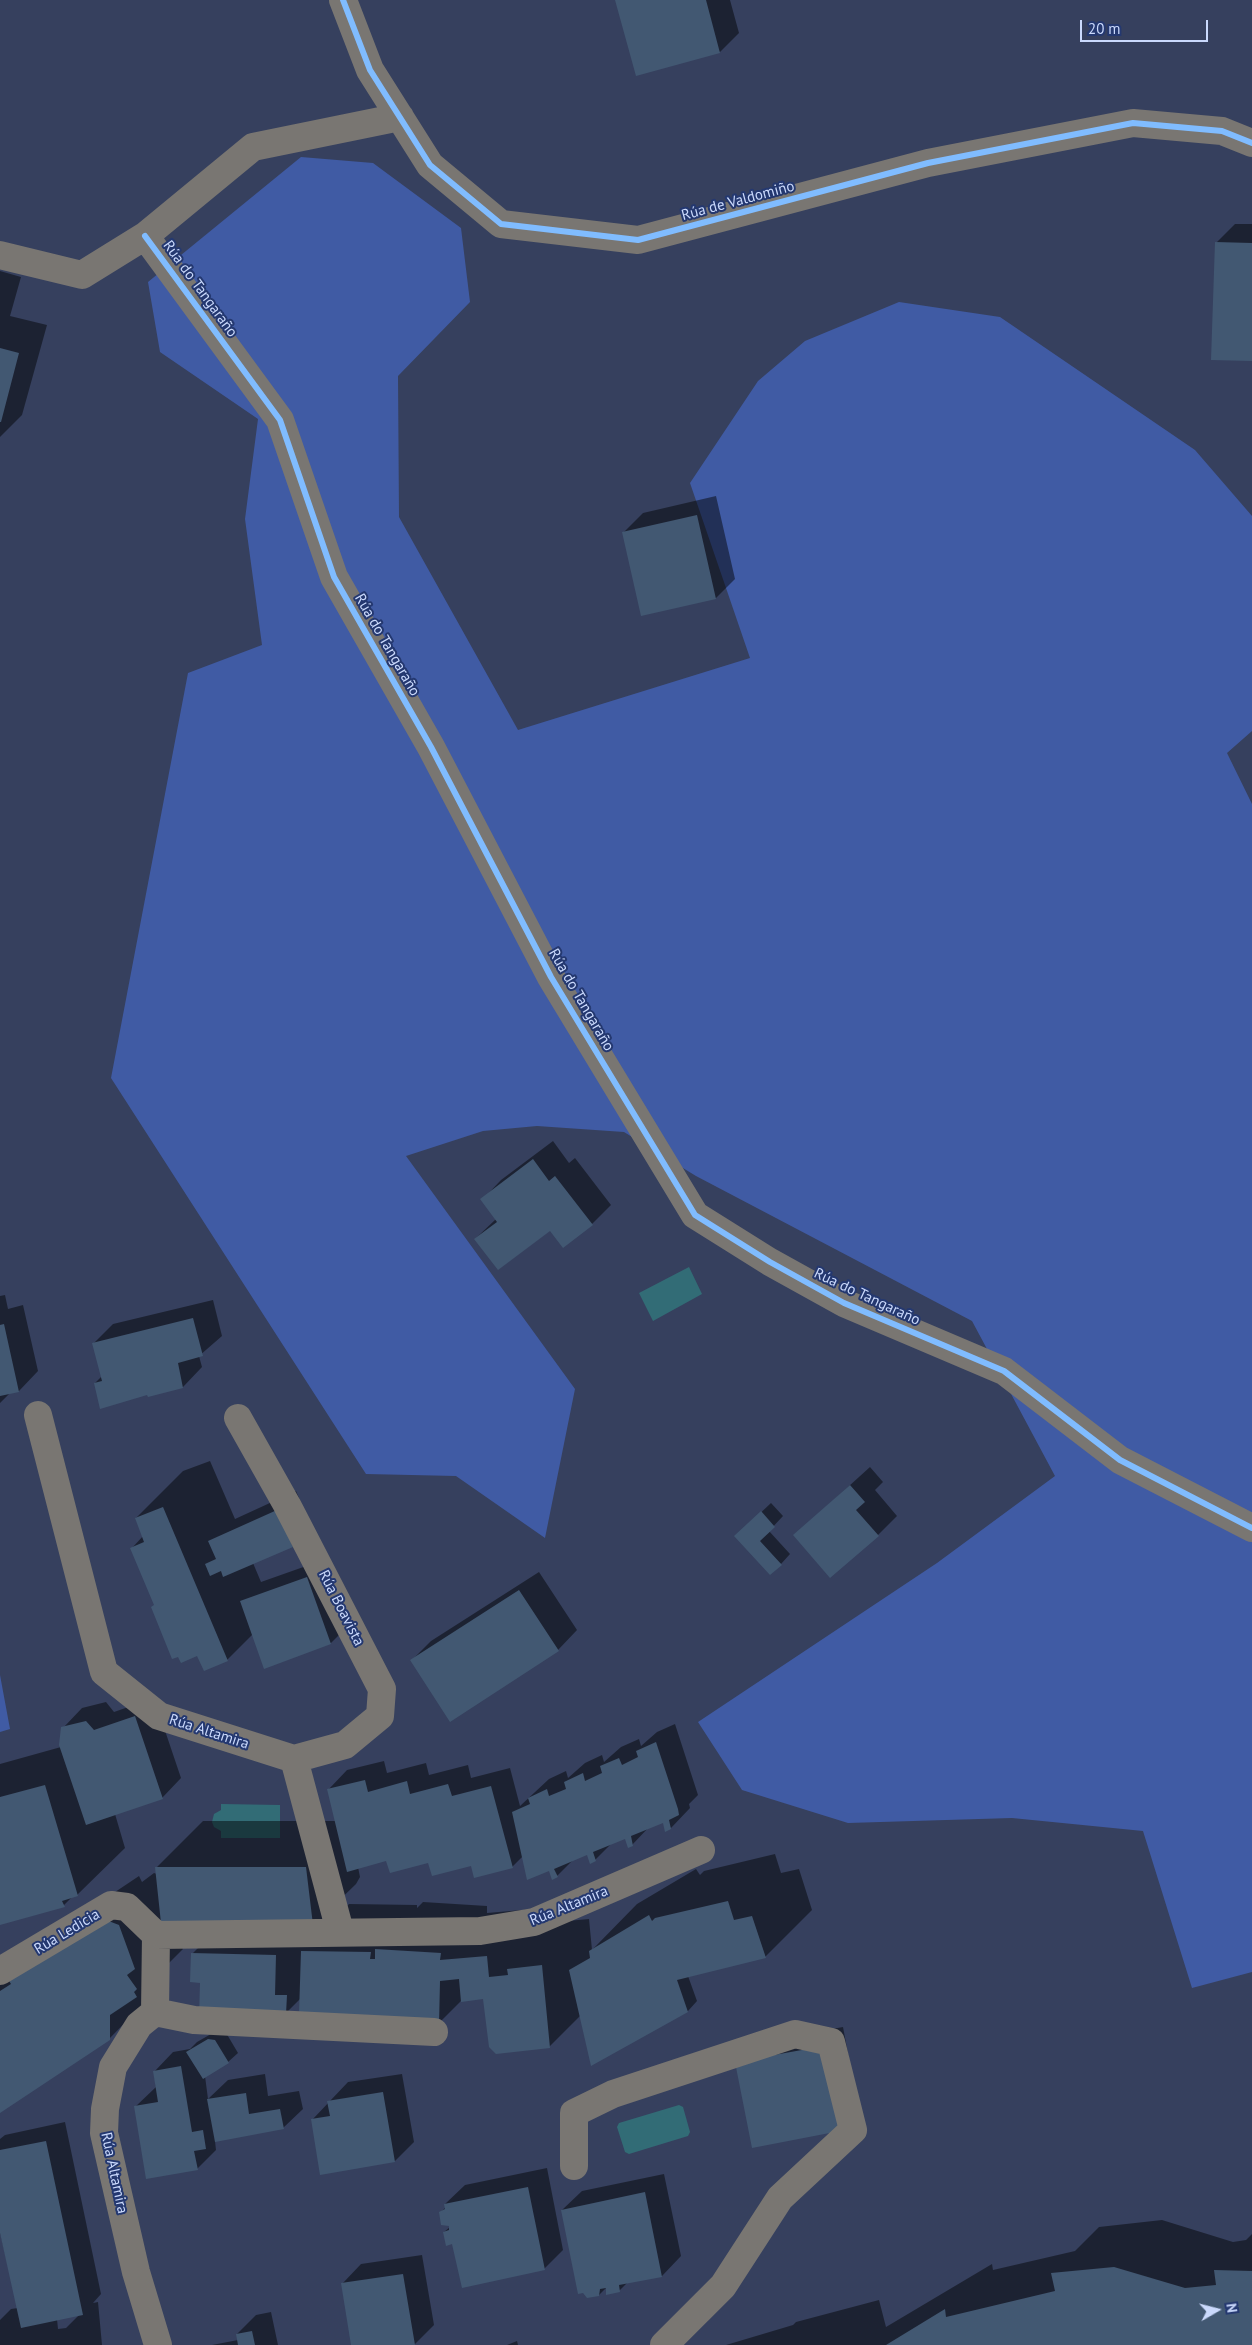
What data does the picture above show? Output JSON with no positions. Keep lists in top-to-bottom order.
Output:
{
  "streets": {
    "street": [
      "Rúa de Valdomiño",
      "Rúa do Tangaraño",
      "Rúa Boavista",
      "Rúa Altamira",
      "Rúa Ledicia"
    ]
  },
  "crossings": [
    ["Rúa Boavista", "Rúa Altamira"],
    ["Rúa Altamira", "Rúa Ledicia"]
  ],
  "scale_bar": "20 m",
  "north": "right"
}
